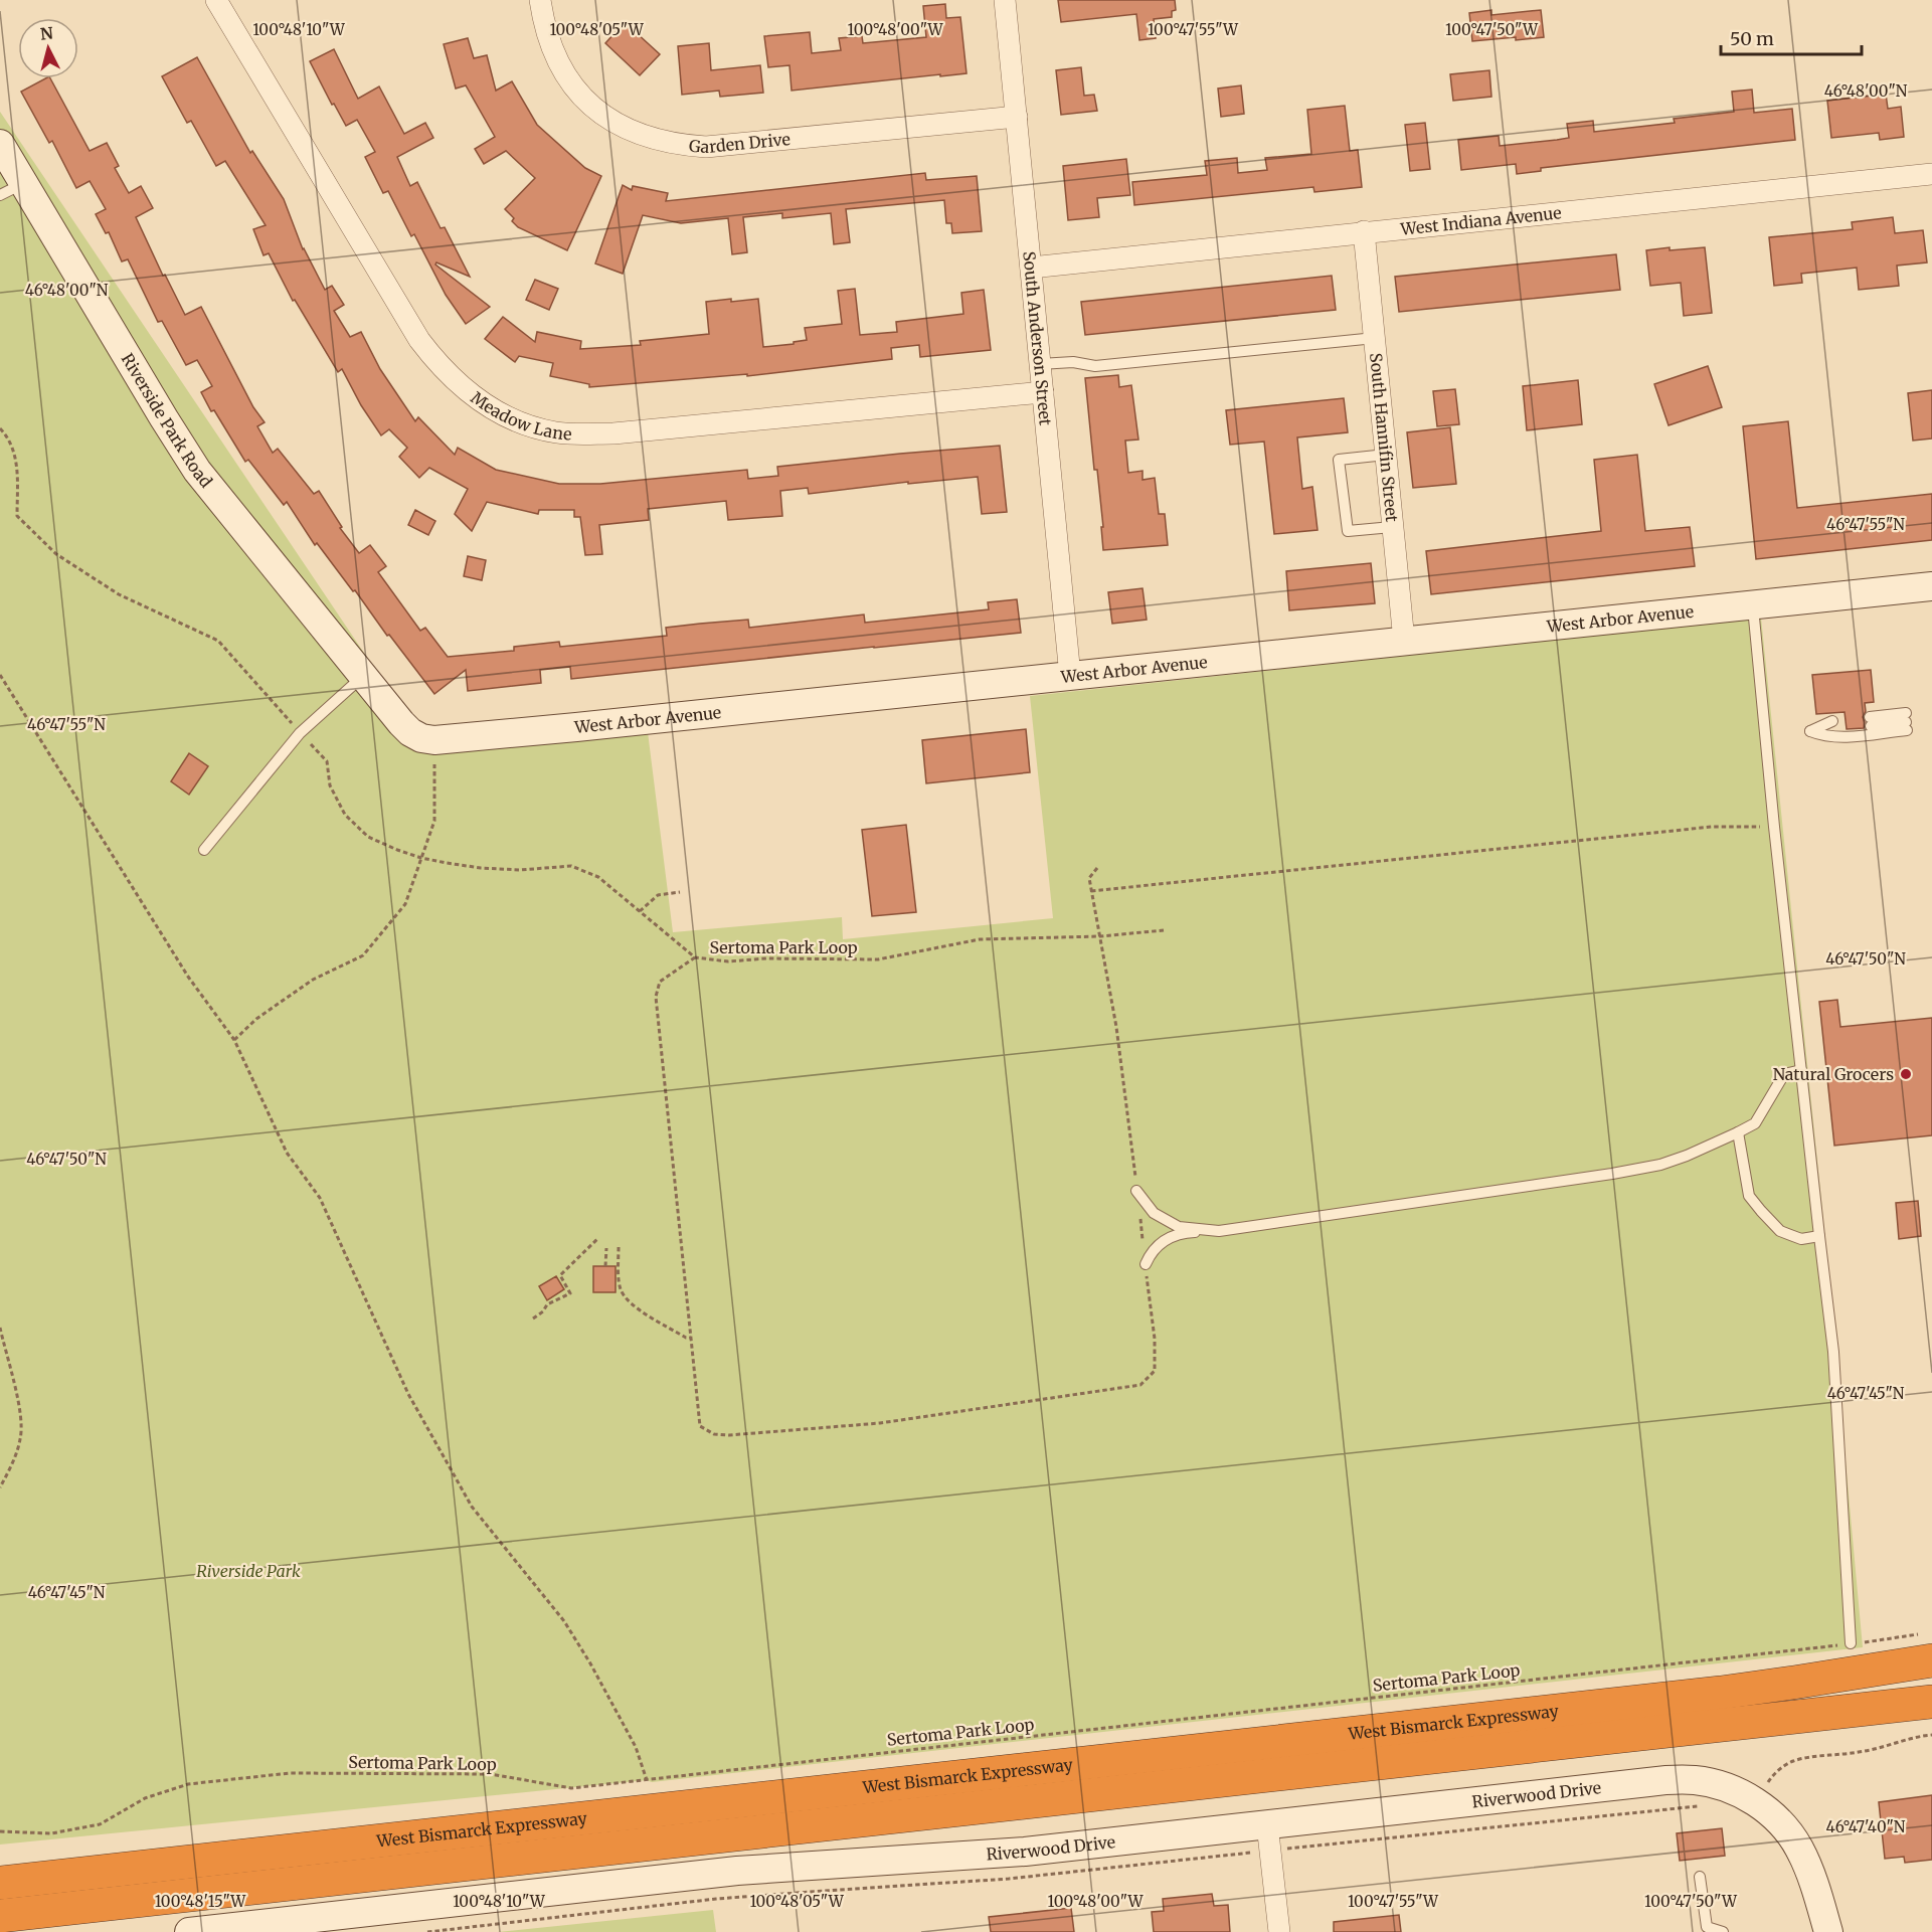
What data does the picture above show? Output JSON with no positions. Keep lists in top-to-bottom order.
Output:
{
  "streets": {
    "highway": ["West Bismarck Expressway"],
    "main road": ["Riverside Park Road", "West Arbor Avenue", "Riverwood Drive"],
    "street": [
      "Garden Drive",
      "West Indiana Avenue",
      "South Anderson Street",
      "Meadow Lane",
      "South Hannifin Street"
    ],
    "path": ["Sertoma Park Loop"]
  },
  "crossings": [
    ["Garden Drive", "South Anderson Street"],
    ["West Indiana Avenue", "South Anderson Street"],
    ["West Indiana Avenue", "South Hannifin Street"],
    ["South Anderson Street", "Meadow Lane"],
    ["South Anderson Street", "West Arbor Avenue"],
    ["Riverside Park Road", "West Arbor Avenue"],
    ["South Hannifin Street", "West Arbor Avenue"],
    ["Sertoma Park Loop", "West Bismarck Expressway"]
  ],
  "parks": ["Riverside Park"],
  "places": ["Natural Grocers"],
  "scale_bar": "50 m",
  "north": "top",
  "coordinates": [
    "100°48'10\"W",
    "100°48'05\"W",
    "100°48'00\"W",
    "100°47'55\"W",
    "100°47'50\"W",
    "46°48'00\"N",
    "46°47'55\"N",
    "46°47'50\"N",
    "46°47'45\"N",
    "46°47'40\"N",
    "100°48'15\"W"
  ]
}
